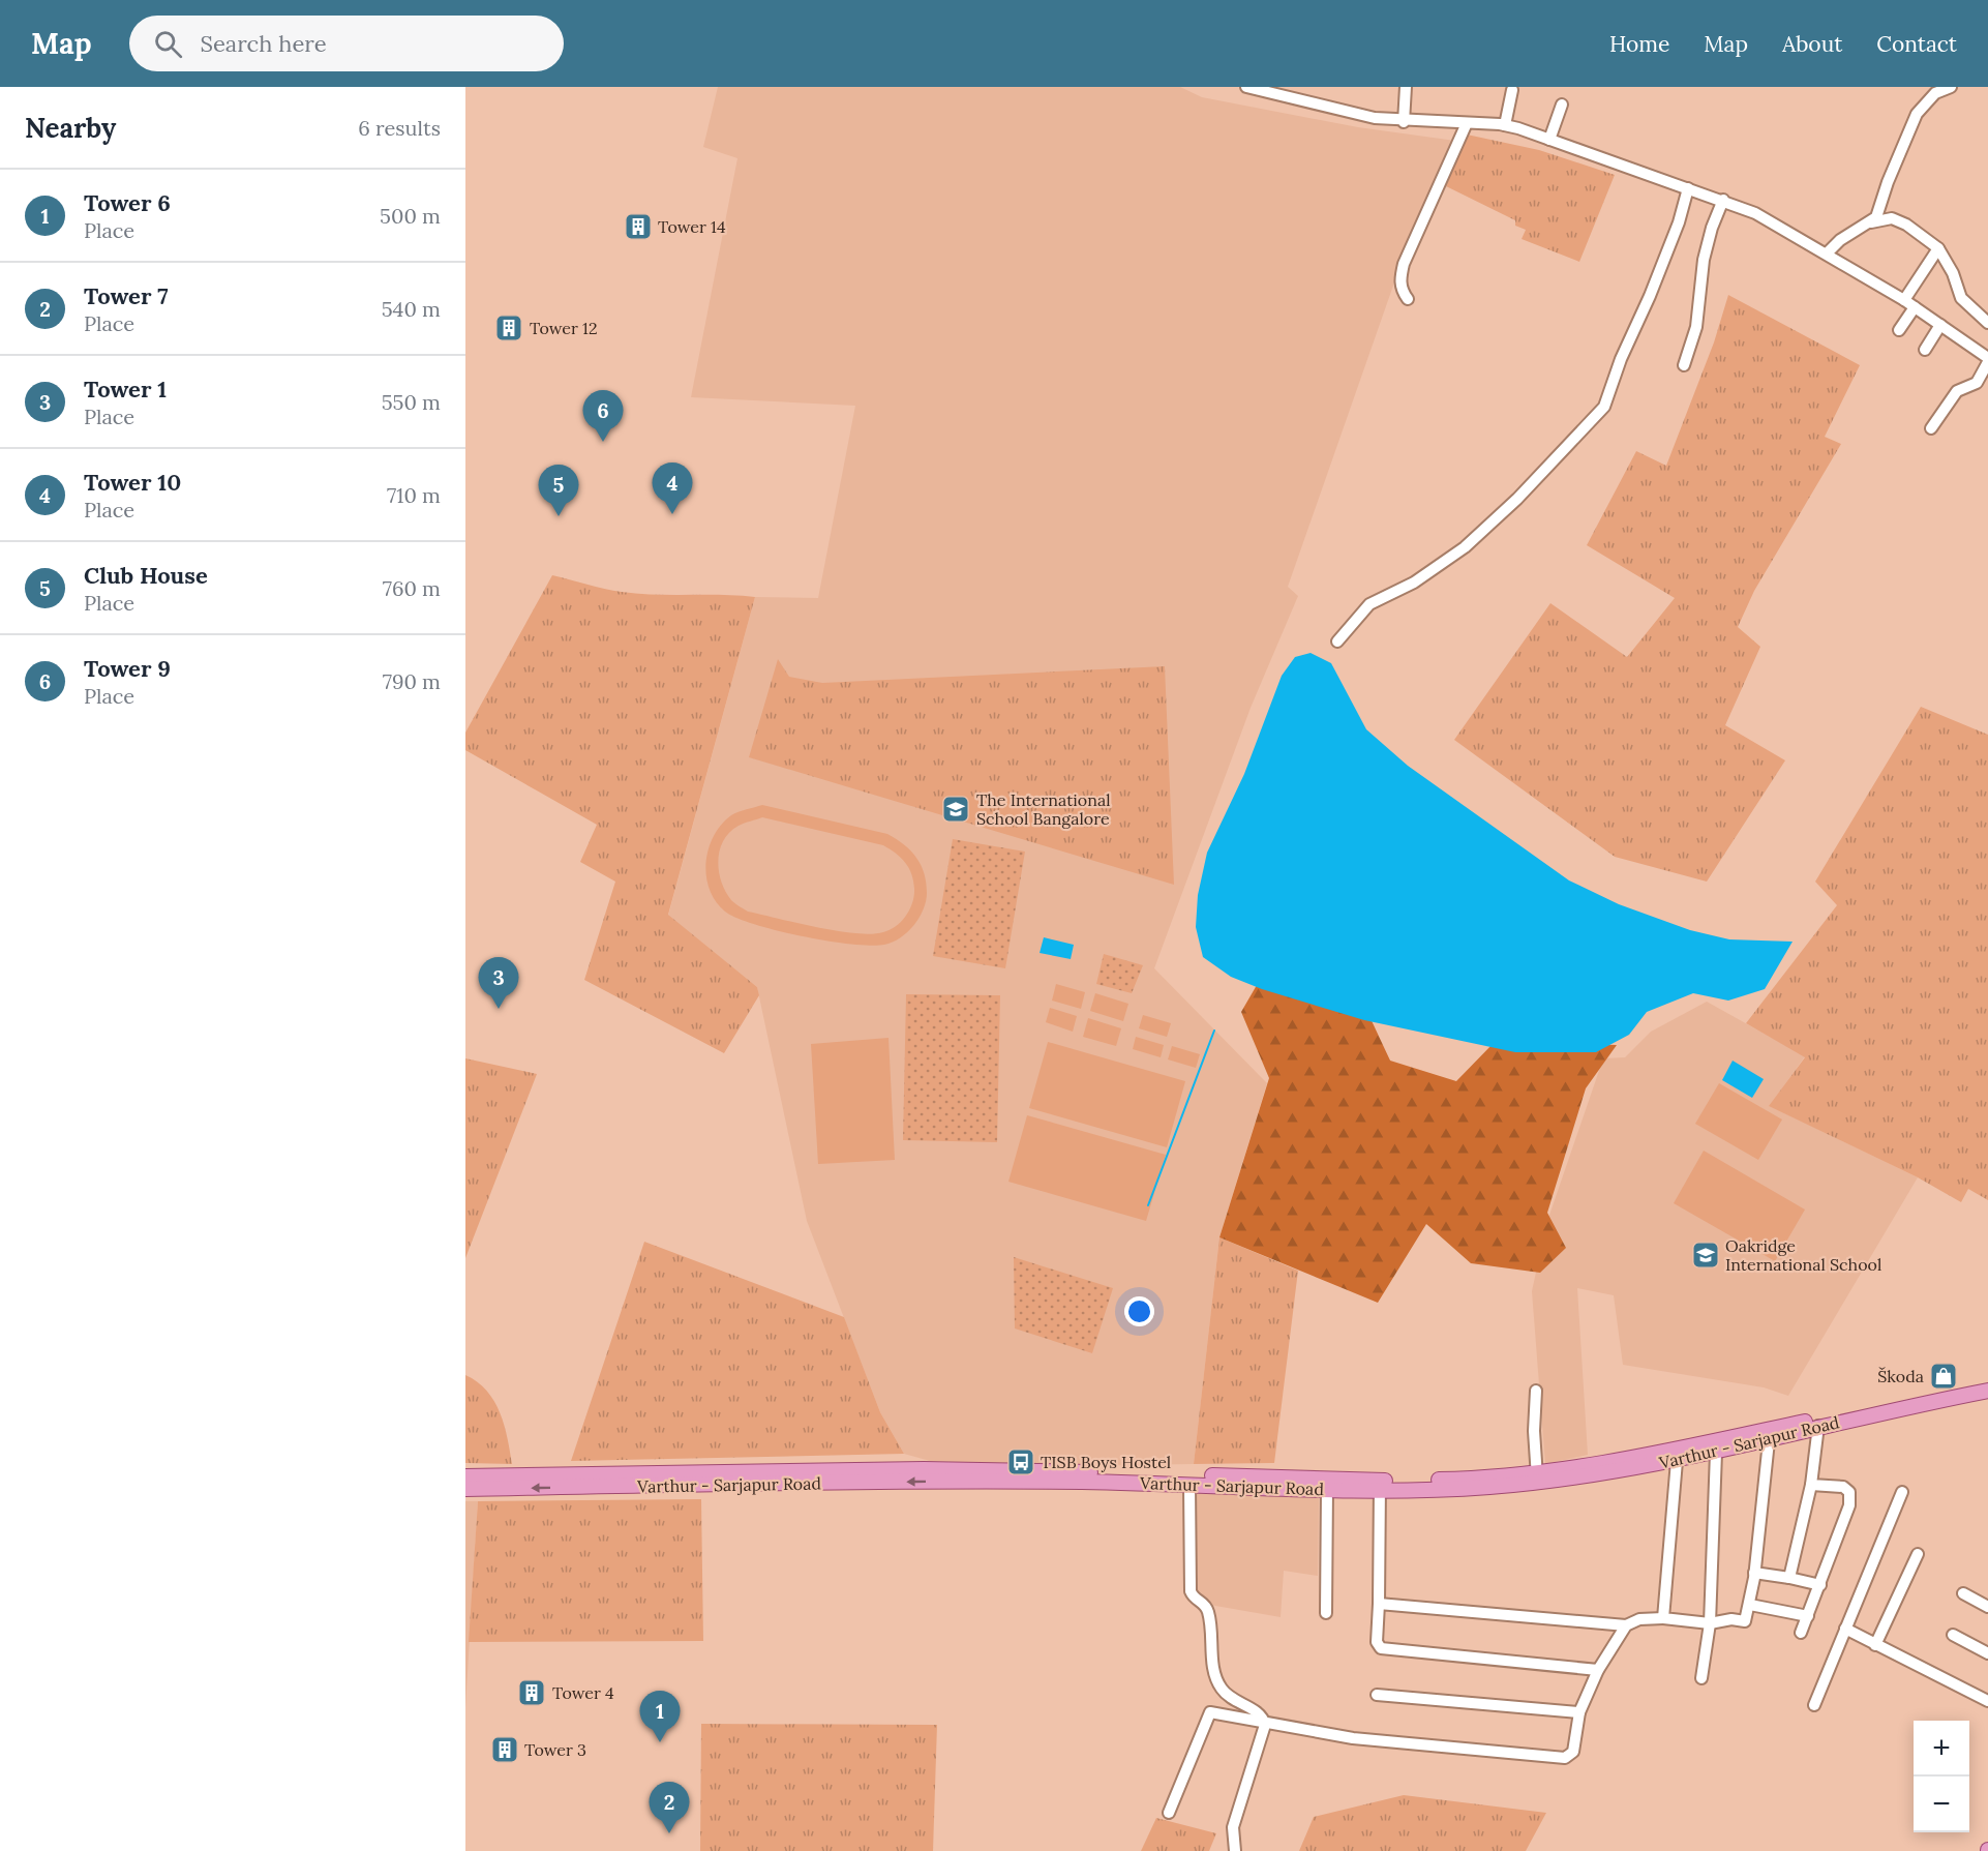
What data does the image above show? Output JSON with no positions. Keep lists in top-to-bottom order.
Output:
{
  "streets": {
    "main road": ["Varthur - Sarjapur Road"]
  },
  "places": {
    "building": [
      "Tower 14",
      "Tower 12",
      "Tower 4",
      "Tower 3"
    ],
    "school or university": ["The International School Bangalore", "Oakridge International School"],
    "shop": ["Škoda"],
    "bus stop": ["TISB Boys Hostel"]
  },
  "page": {
    "header": "Map",
    "search": "Search here",
    "nav": [
      "Home",
      "Map",
      "About",
      "Contact"
    ],
    "heading": ["Nearby", "6 results"],
    "list": [
      {
        "mark": "1",
        "name": "Tower 6",
        "note": "Place",
        "value": "500 m"
      },
      {
        "mark": "2",
        "name": "Tower 7",
        "note": "Place",
        "value": "540 m"
      },
      {
        "mark": "3",
        "name": "Tower 1",
        "note": "Place",
        "value": "550 m"
      },
      {
        "mark": "4",
        "name": "Tower 10",
        "note": "Place",
        "value": "710 m"
      },
      {
        "mark": "5",
        "name": "Club House",
        "note": "Place",
        "value": "760 m"
      },
      {
        "mark": "6",
        "name": "Tower 9",
        "note": "Place",
        "value": "790 m"
      }
    ],
    "pins": [
      "6",
      "4",
      "5",
      "3",
      "1",
      "2"
    ],
    "map_buttons": ["+", "−"]
  }
}
